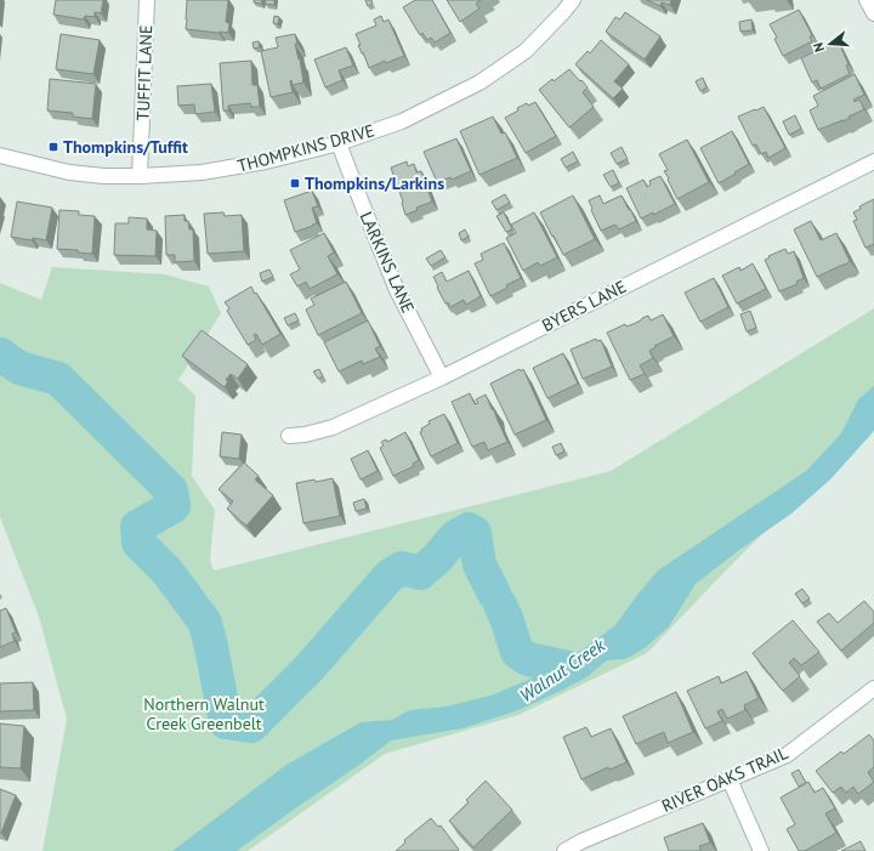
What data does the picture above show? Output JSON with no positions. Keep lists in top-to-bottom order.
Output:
{
  "streets": {
    "street": [
      "TUFFIT LANE",
      "THOMPKINS DRIVE",
      "LARKINS LANE",
      "BYERS LANE",
      "RIVER OAKS TRAIL"
    ]
  },
  "crossings": [
    ["TUFFIT LANE", "THOMPKINS DRIVE"],
    ["THOMPKINS DRIVE", "LARKINS LANE"],
    ["LARKINS LANE", "BYERS LANE"]
  ],
  "water": ["Walnut Creek"],
  "parks": ["Northern Walnut Creek Greenbelt"],
  "places": {
    "transit": ["Thompkins/Tuffit", "Thompkins/Larkins"]
  },
  "north": "left"
}
